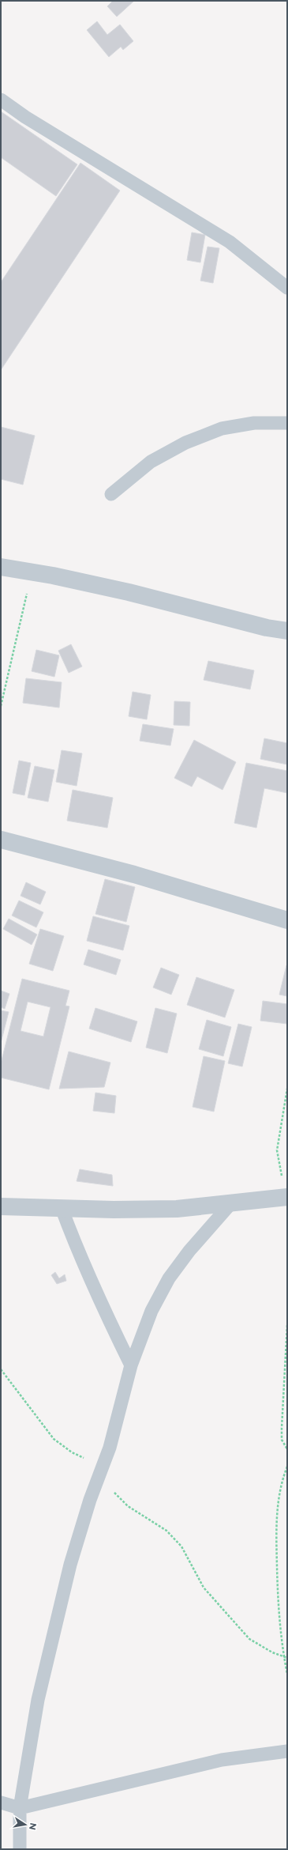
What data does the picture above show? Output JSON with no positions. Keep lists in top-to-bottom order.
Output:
{
  "north": "right"
}
